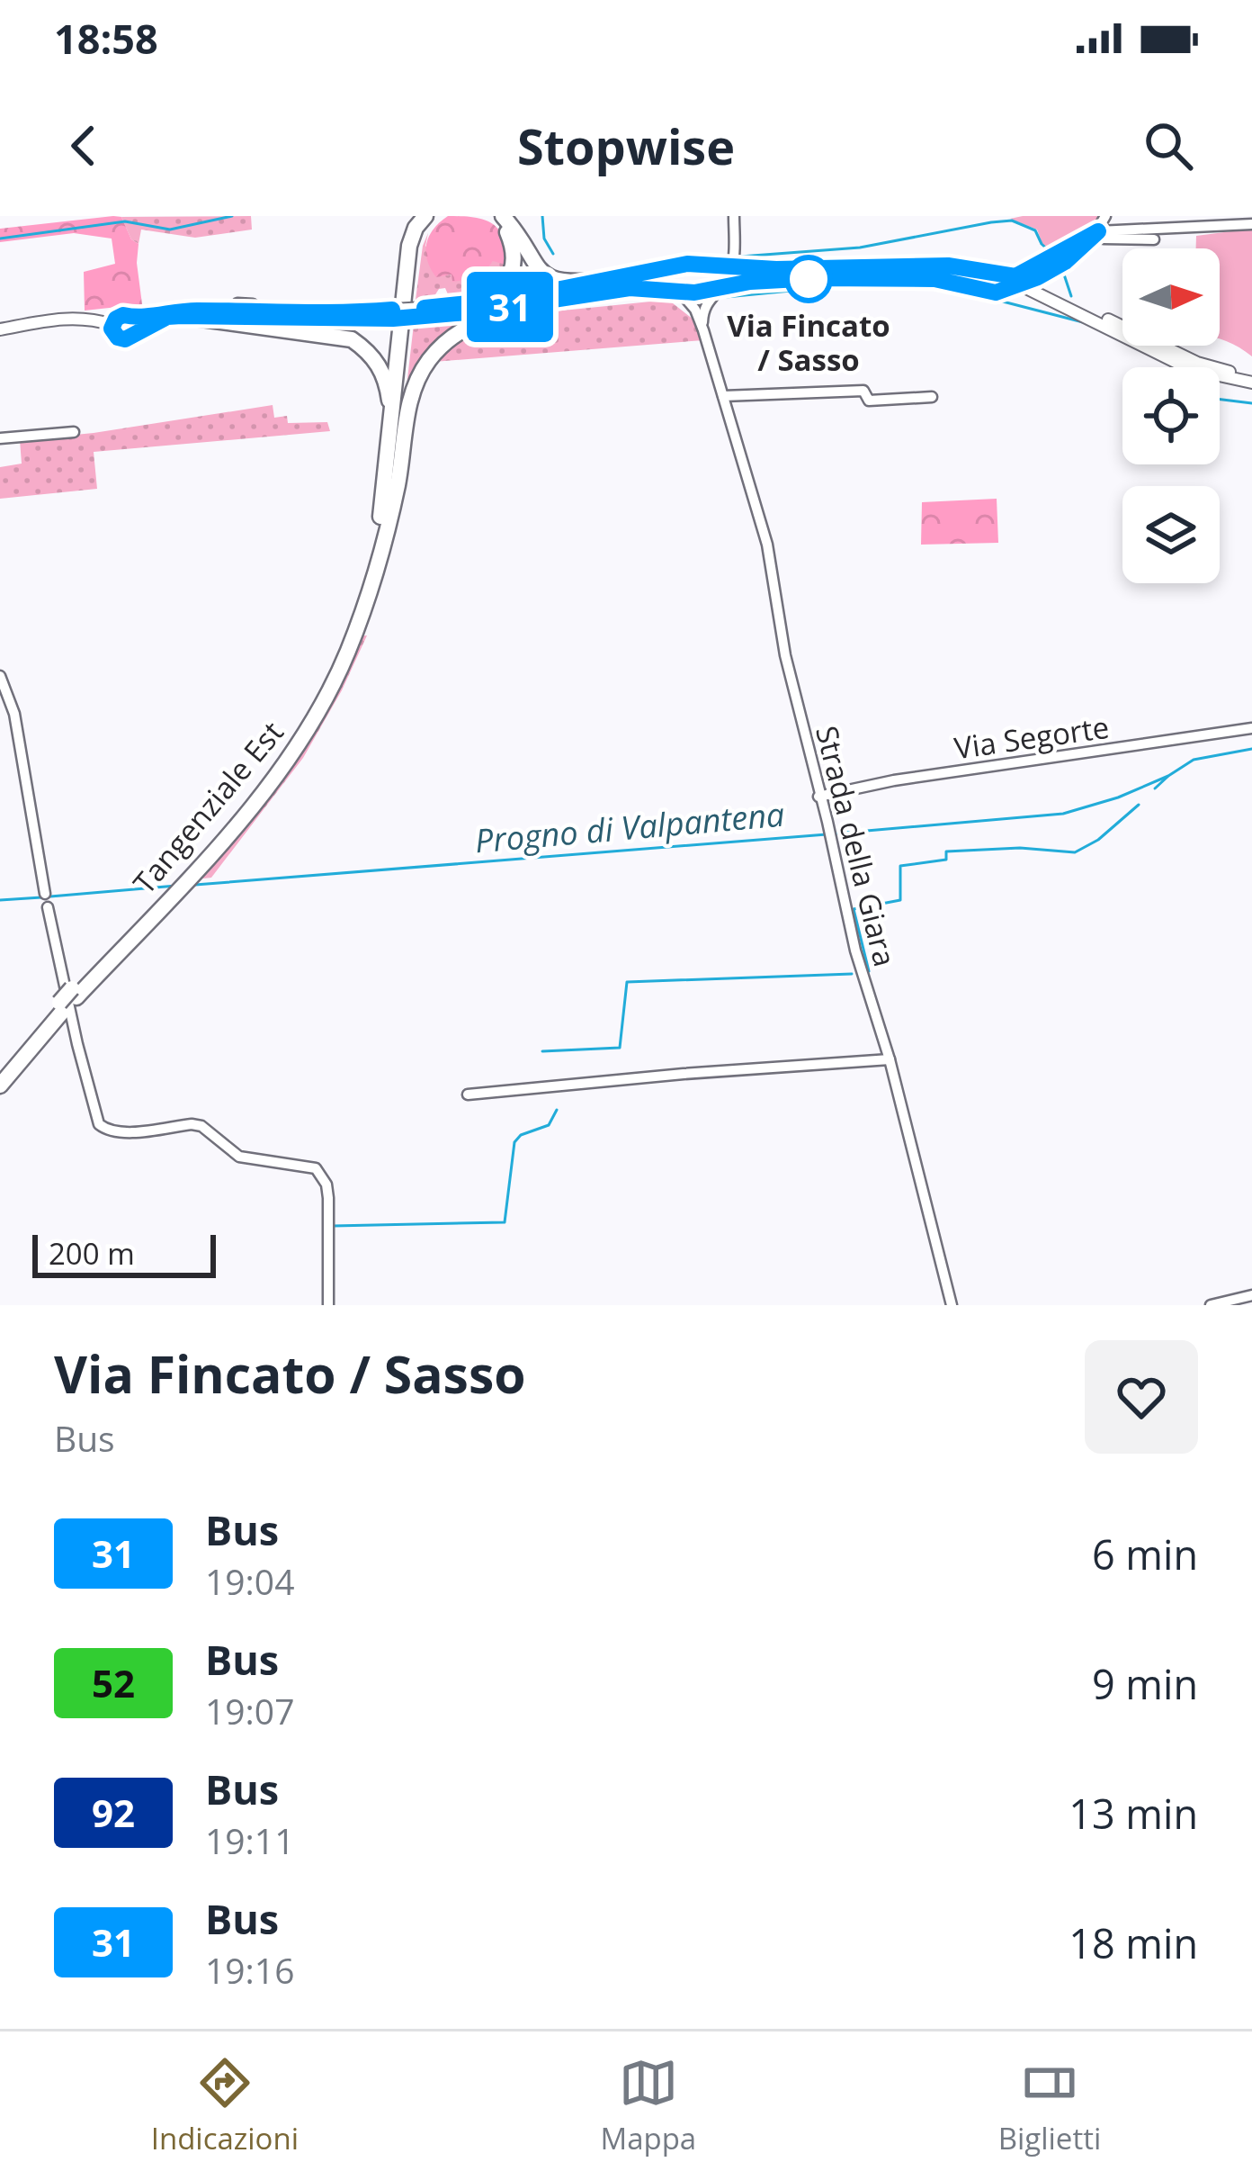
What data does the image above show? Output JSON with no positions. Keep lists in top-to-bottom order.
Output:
{
  "streets": {
    "highway": ["Tangenziale Est"],
    "street": ["Via Segorte", "Strada della Giara"]
  },
  "crossings": [
    ["Via Segorte", "Strada della Giara"]
  ],
  "water": ["Progno di Valpantena"],
  "places": ["Via Fincato / Sasso"],
  "lines": ["bus line 31"],
  "scale_bar": "200 m",
  "north": "right",
  "page": {
    "status": "18:58",
    "header": "Stopwise",
    "on_map": "31",
    "scale": "200 m",
    "heading": ["Via Fincato / Sasso", "Bus"],
    "list": [
      {
        "mark": "31",
        "name": "Bus",
        "note": "19:04",
        "value": "6 min"
      },
      {
        "mark": "52",
        "name": "Bus",
        "note": "19:07",
        "value": "9 min"
      },
      {
        "mark": "92",
        "name": "Bus",
        "note": "19:11",
        "value": "13 min"
      },
      {
        "mark": "31",
        "name": "Bus",
        "note": "19:16",
        "value": "18 min"
      }
    ],
    "tabs": ["Indicazioni", "Mappa", "Biglietti"]
  }
}
